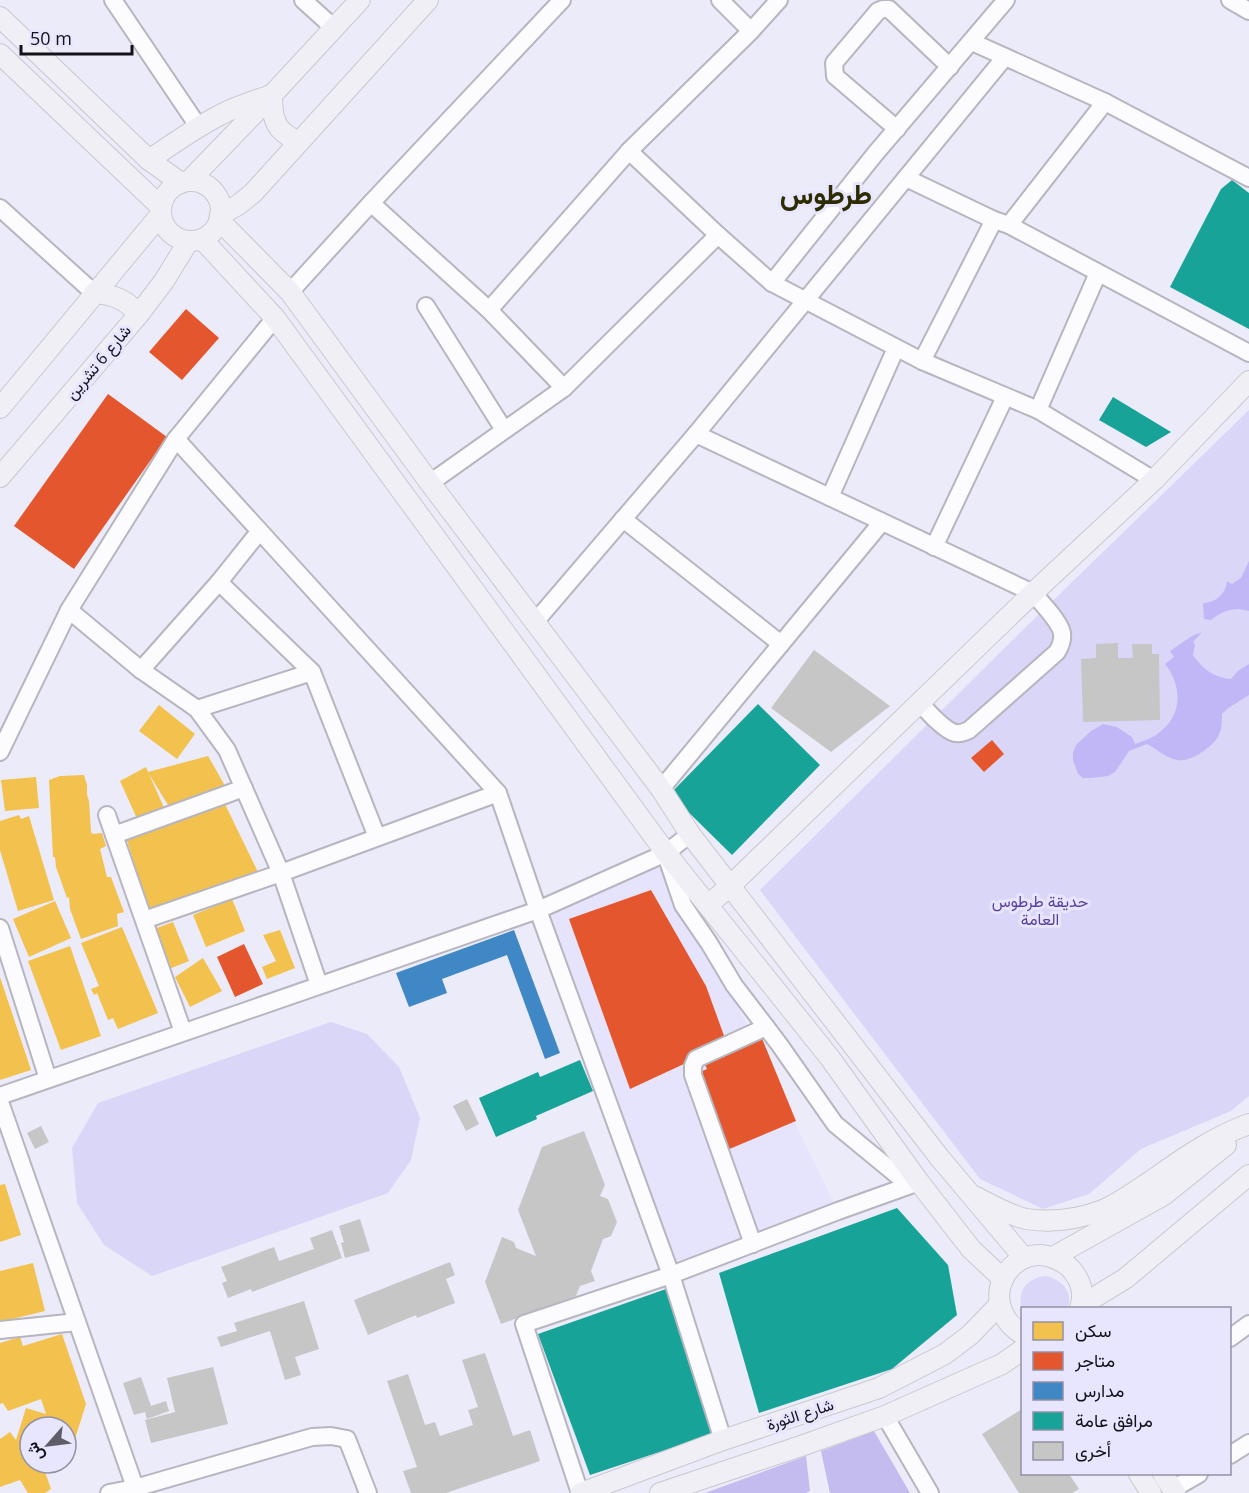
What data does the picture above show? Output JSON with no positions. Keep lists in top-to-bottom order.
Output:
{
  "streets": {
    "main road": ["شارع 6 تشرين", "شارع الثورة"]
  },
  "districts": ["طرطوس"],
  "parks": ["حديقة طرطوس العامة"],
  "legend": [
    "سكن",
    "متاجر",
    "مدارس",
    "مرافق عامة",
    "أخرى"
  ],
  "scale_bar": "50 m",
  "north": "bottom left"
}
